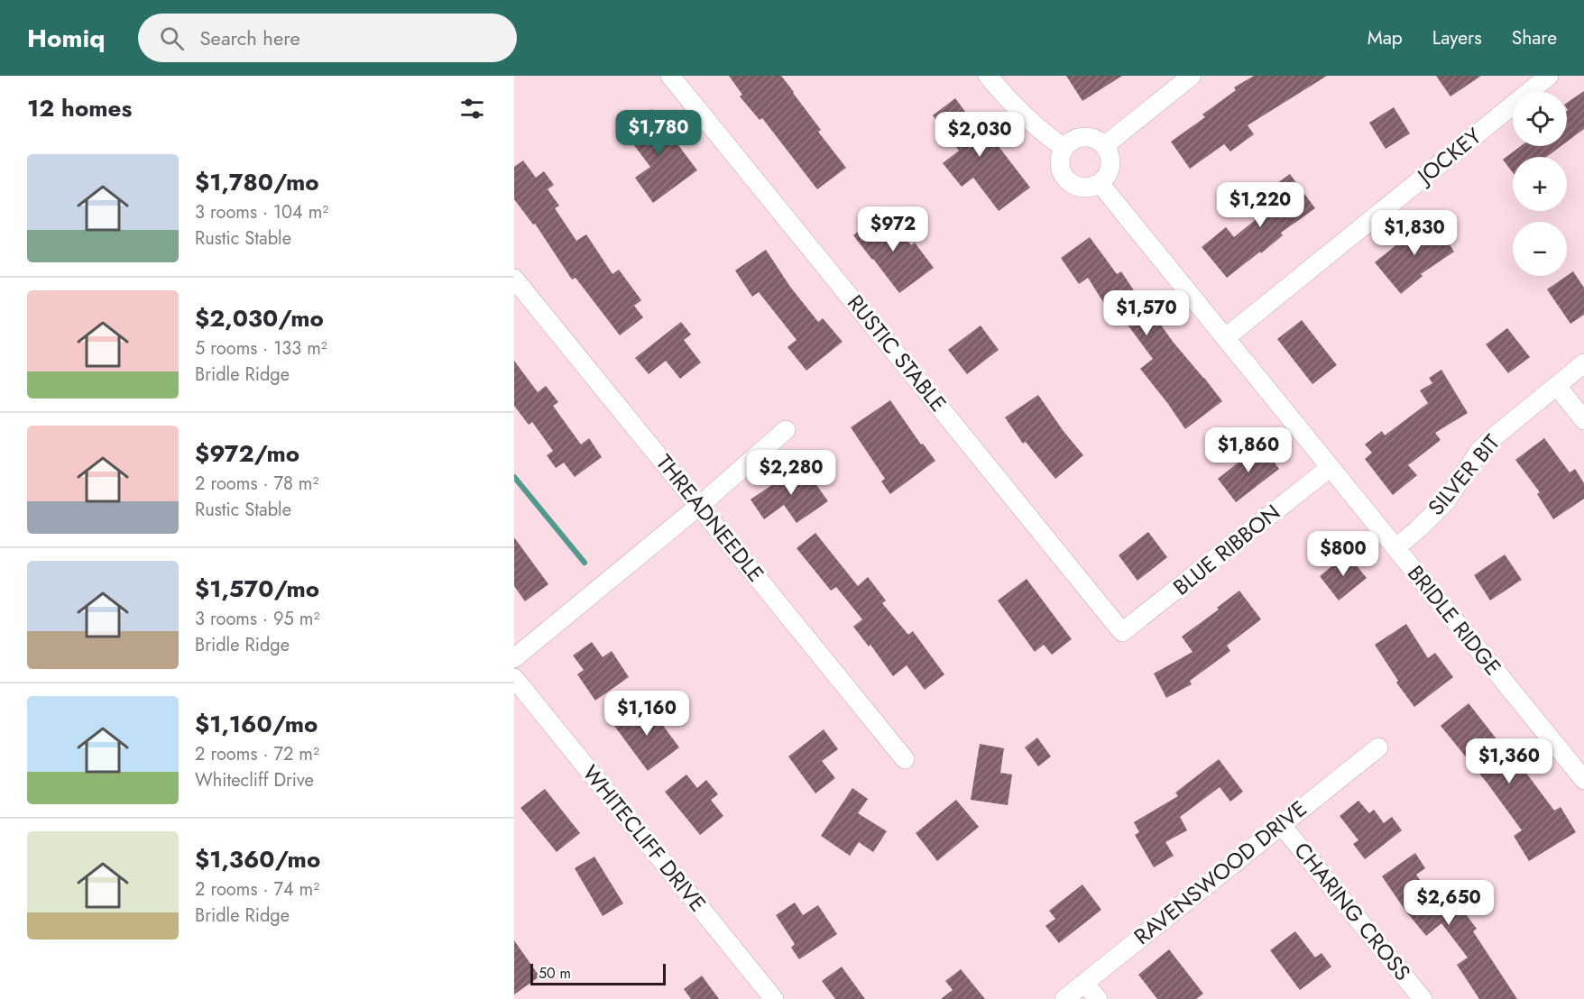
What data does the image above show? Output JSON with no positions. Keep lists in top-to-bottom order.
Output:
{
  "streets": {
    "street": [
      "JOCKEY",
      "RUSTIC STABLE",
      "SILVER BIT",
      "THREADNEEDLE",
      "BLUE RIBBON",
      "BRIDLE RIDGE",
      "WHITECLIFF DRIVE",
      "RAVENSWOOD DRIVE",
      "CHARING CROSS"
    ]
  },
  "crossings": [
    ["JOCKEY", "BRIDLE RIDGE"],
    ["RUSTIC STABLE", "BLUE RIBBON"],
    ["SILVER BIT", "BRIDLE RIDGE"],
    ["BLUE RIBBON", "BRIDLE RIDGE"],
    ["RAVENSWOOD DRIVE", "CHARING CROSS"]
  ],
  "scale_bar": "50 m",
  "page": {
    "header": "Homiq",
    "search": "Search here",
    "nav": ["Map", "Layers", "Share"],
    "heading": "12 homes",
    "map_buttons": ["+", "−"],
    "price": [
      "$1,780",
      "$2,030",
      "$1,220",
      "$972",
      "$1,830",
      "$1,570",
      "$1,860",
      "$2,280",
      "$800",
      "$1,160",
      "$1,360",
      "$2,650"
    ],
    "list": [
      {
        "name": "$1,780/mo",
        "note": "3 rooms · 104 m² · Rustic Stable"
      },
      {
        "name": "$2,030/mo",
        "note": "5 rooms · 133 m² · Bridle Ridge"
      },
      {
        "name": "$972/mo",
        "note": "2 rooms · 78 m² · Rustic Stable"
      },
      {
        "name": "$1,570/mo",
        "note": "3 rooms · 95 m² · Bridle Ridge"
      },
      {
        "name": "$1,160/mo",
        "note": "2 rooms · 72 m² · Whitecliff Drive"
      },
      {
        "name": "$1,360/mo",
        "note": "2 rooms · 74 m² · Bridle Ridge"
      }
    ],
    "scale": "50 m"
  }
}
